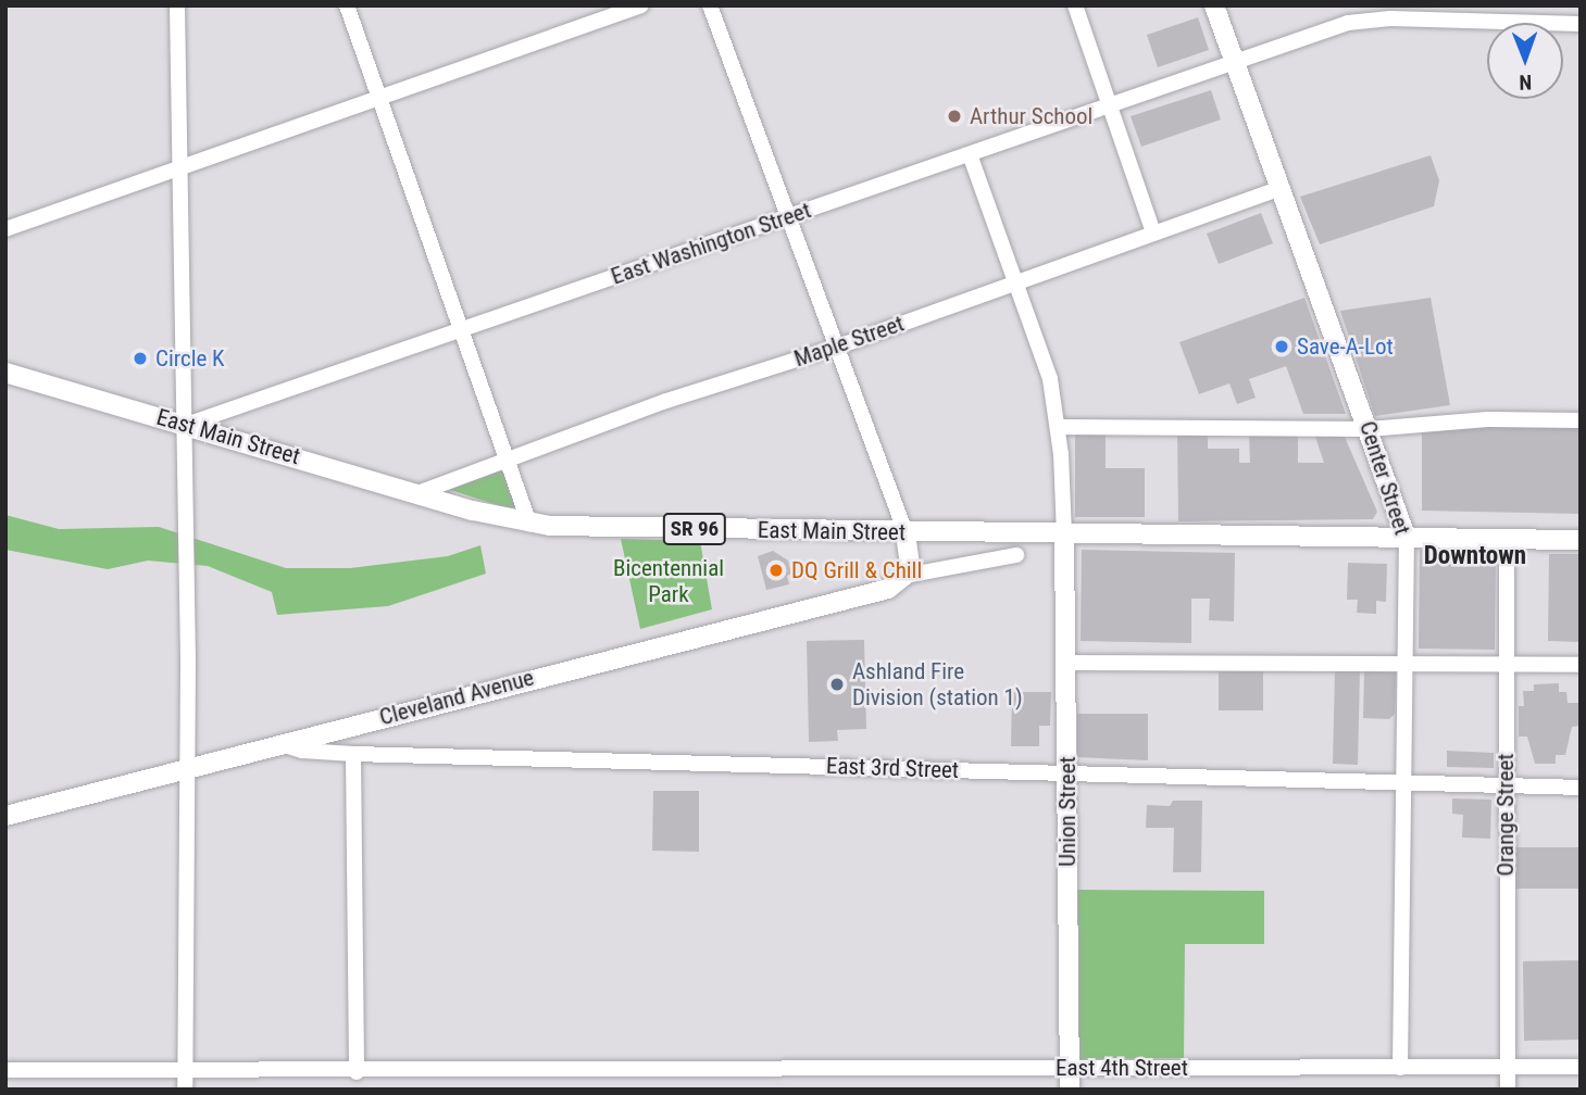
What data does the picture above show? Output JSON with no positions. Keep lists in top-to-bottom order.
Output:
{
  "streets": {
    "main road": [
      "East Main Street",
      "Center Street",
      "SR 96",
      "Cleveland Avenue",
      "Union Street"
    ],
    "street": [
      "East Washington Street",
      "Maple Street",
      "East 3rd Street",
      "Orange Street",
      "East 4th Street"
    ]
  },
  "crossings": [
    ["East Washington Street", "East Main Street"],
    ["East Washington Street", "Center Street"],
    ["Maple Street", "East Main Street"],
    ["Maple Street", "Center Street"],
    ["East Main Street", "Center Street"],
    ["East Main Street", "Union Street"],
    ["East Main Street", "Orange Street"],
    ["Center Street", "East 3rd Street"],
    ["Center Street", "East 4th Street"],
    ["Cleveland Avenue", "East 3rd Street"],
    ["East 3rd Street", "Union Street"],
    ["East 3rd Street", "Orange Street"],
    ["Union Street", "East 4th Street"],
    ["Orange Street", "East 4th Street"]
  ],
  "districts": ["Downtown"],
  "parks": ["Bicentennial Park"],
  "places": [
    "Arthur School",
    "Save-A-Lot",
    "Circle K",
    "DQ Grill & Chill",
    "Ashland Fire Division (station 1)"
  ],
  "north": "bottom"
}
